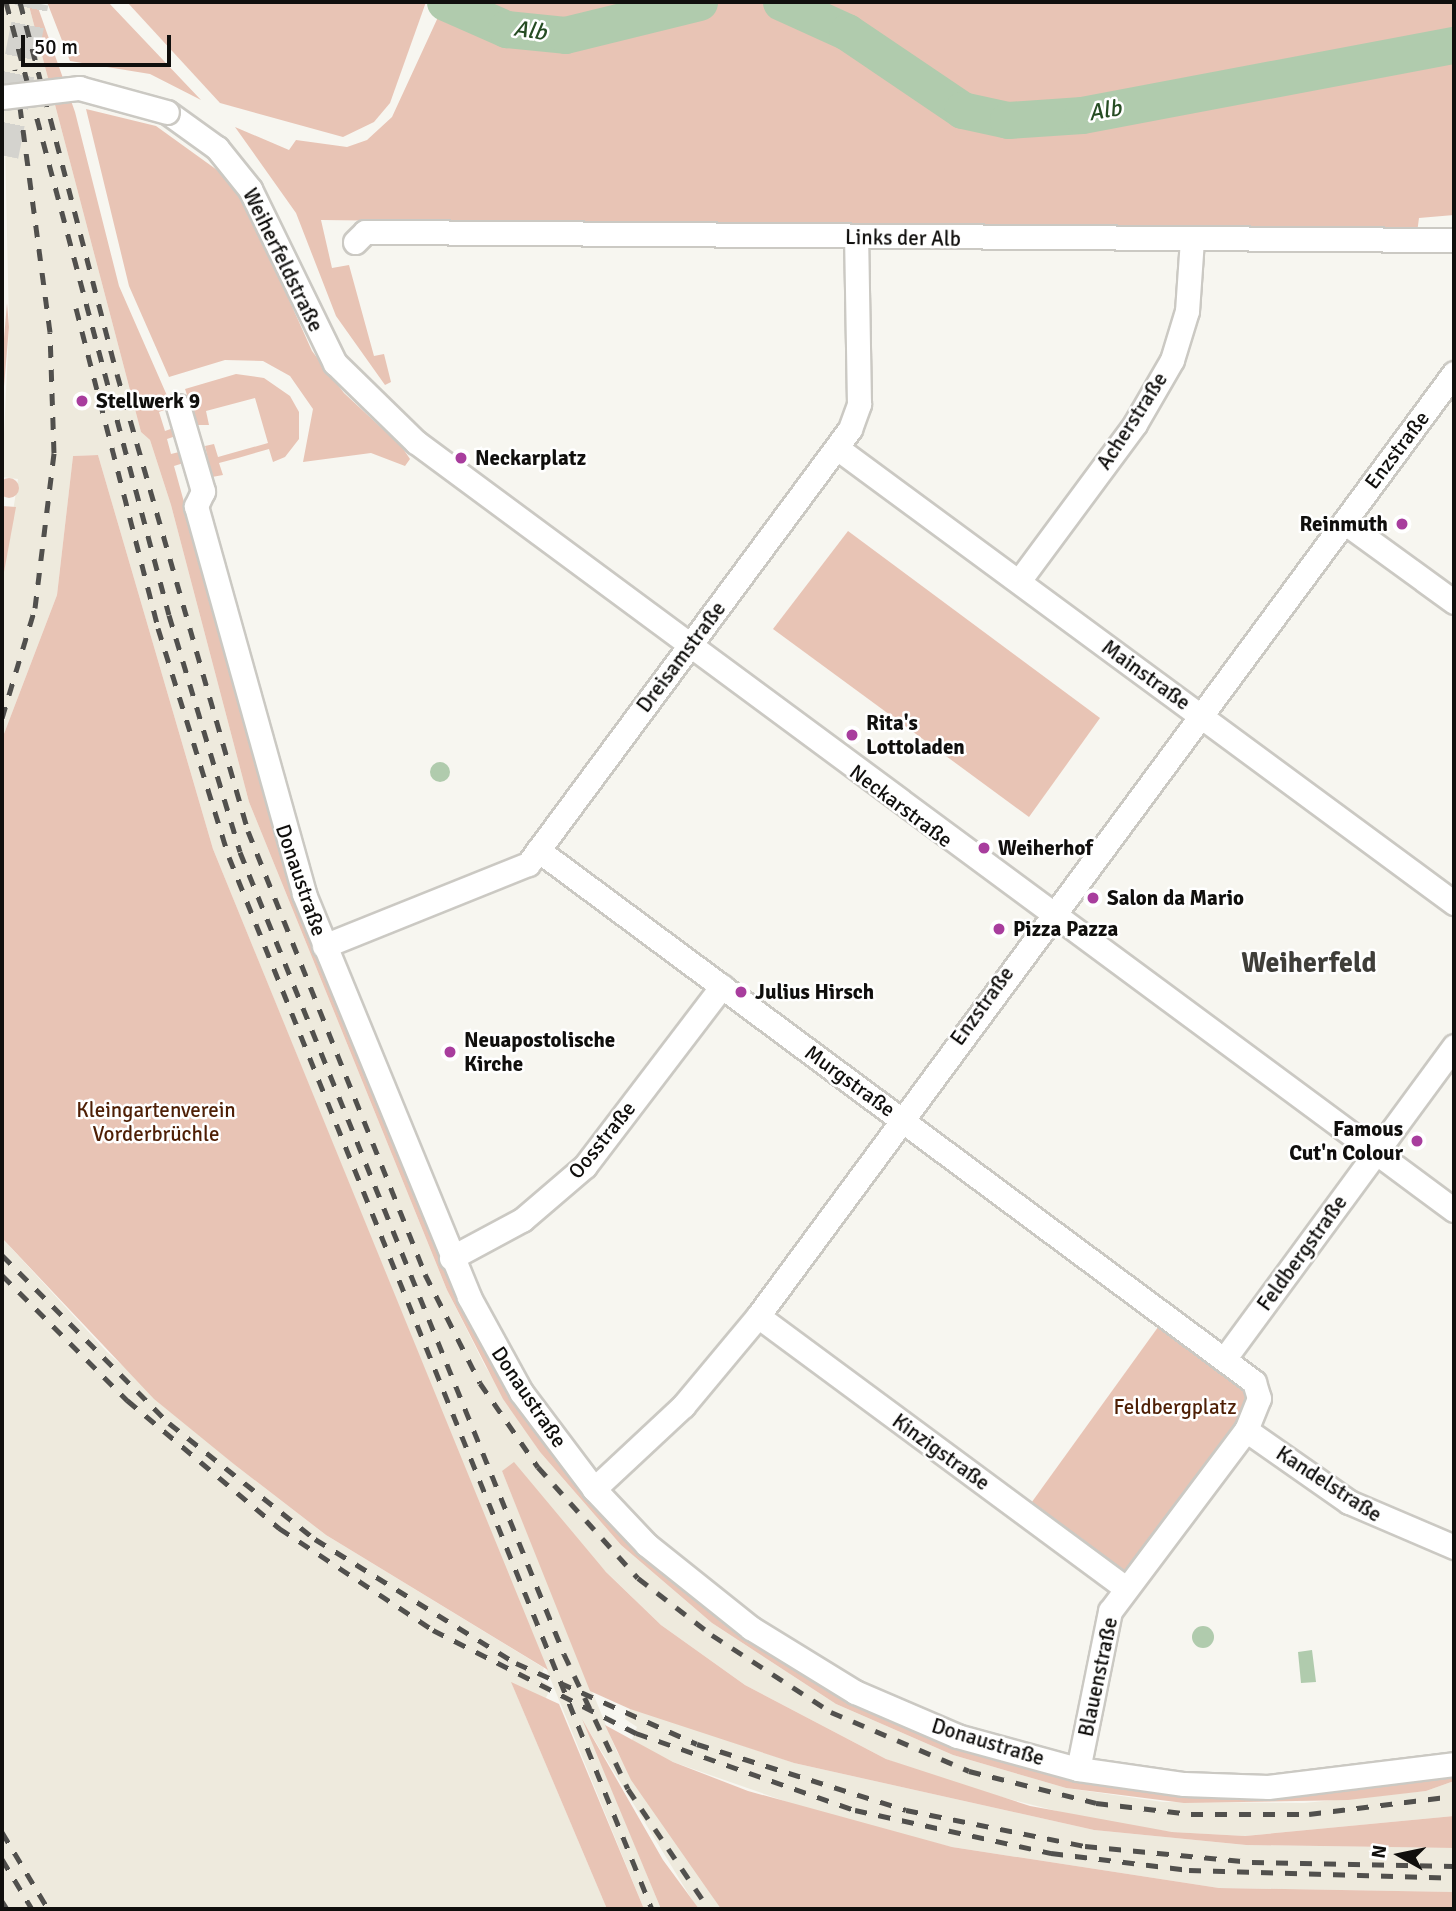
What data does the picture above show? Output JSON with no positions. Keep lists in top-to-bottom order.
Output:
{
  "streets": {
    "street": [
      "Links der Alb",
      "Weiherfeldstraße",
      "Acherstraße",
      "Enzstraße",
      "Dreisamstraße",
      "Mainstraße",
      "Neckarstraße",
      "Donaustraße",
      "Murgstraße",
      "Oosstraße",
      "Feldbergstraße",
      "Kinzigstraße",
      "Kandelstraße",
      "Blauenstraße"
    ]
  },
  "crossings": [
    ["Links der Alb", "Acherstraße"],
    ["Links der Alb", "Dreisamstraße"],
    ["Weiherfeldstraße", "Neckarstraße"],
    ["Acherstraße", "Mainstraße"],
    ["Enzstraße", "Mainstraße"],
    ["Enzstraße", "Neckarstraße"],
    ["Enzstraße", "Donaustraße"],
    ["Enzstraße", "Murgstraße"],
    ["Enzstraße", "Kinzigstraße"],
    ["Dreisamstraße", "Mainstraße"],
    ["Dreisamstraße", "Neckarstraße"],
    ["Dreisamstraße", "Donaustraße"],
    ["Dreisamstraße", "Murgstraße"],
    ["Neckarstraße", "Feldbergstraße"],
    ["Donaustraße", "Oosstraße"],
    ["Donaustraße", "Blauenstraße"],
    ["Murgstraße", "Oosstraße"],
    ["Murgstraße", "Feldbergstraße"],
    ["Kinzigstraße", "Blauenstraße"]
  ],
  "districts": ["Weiherfeld"],
  "water": ["Alb"],
  "parks": ["Kleingartenverein Vorderbrüchle", "Feldbergplatz"],
  "places": [
    "Stellwerk 9",
    "Neckarplatz",
    "Reinmuth",
    "Rita's Lottoladen",
    "Weiherhof",
    "Salon da Mario",
    "Pizza Pazza",
    "Julius Hirsch",
    "Neuapostolische Kirche",
    "Famous Cut'n Colour"
  ],
  "scale_bar": "50 m",
  "north": "left"
}
